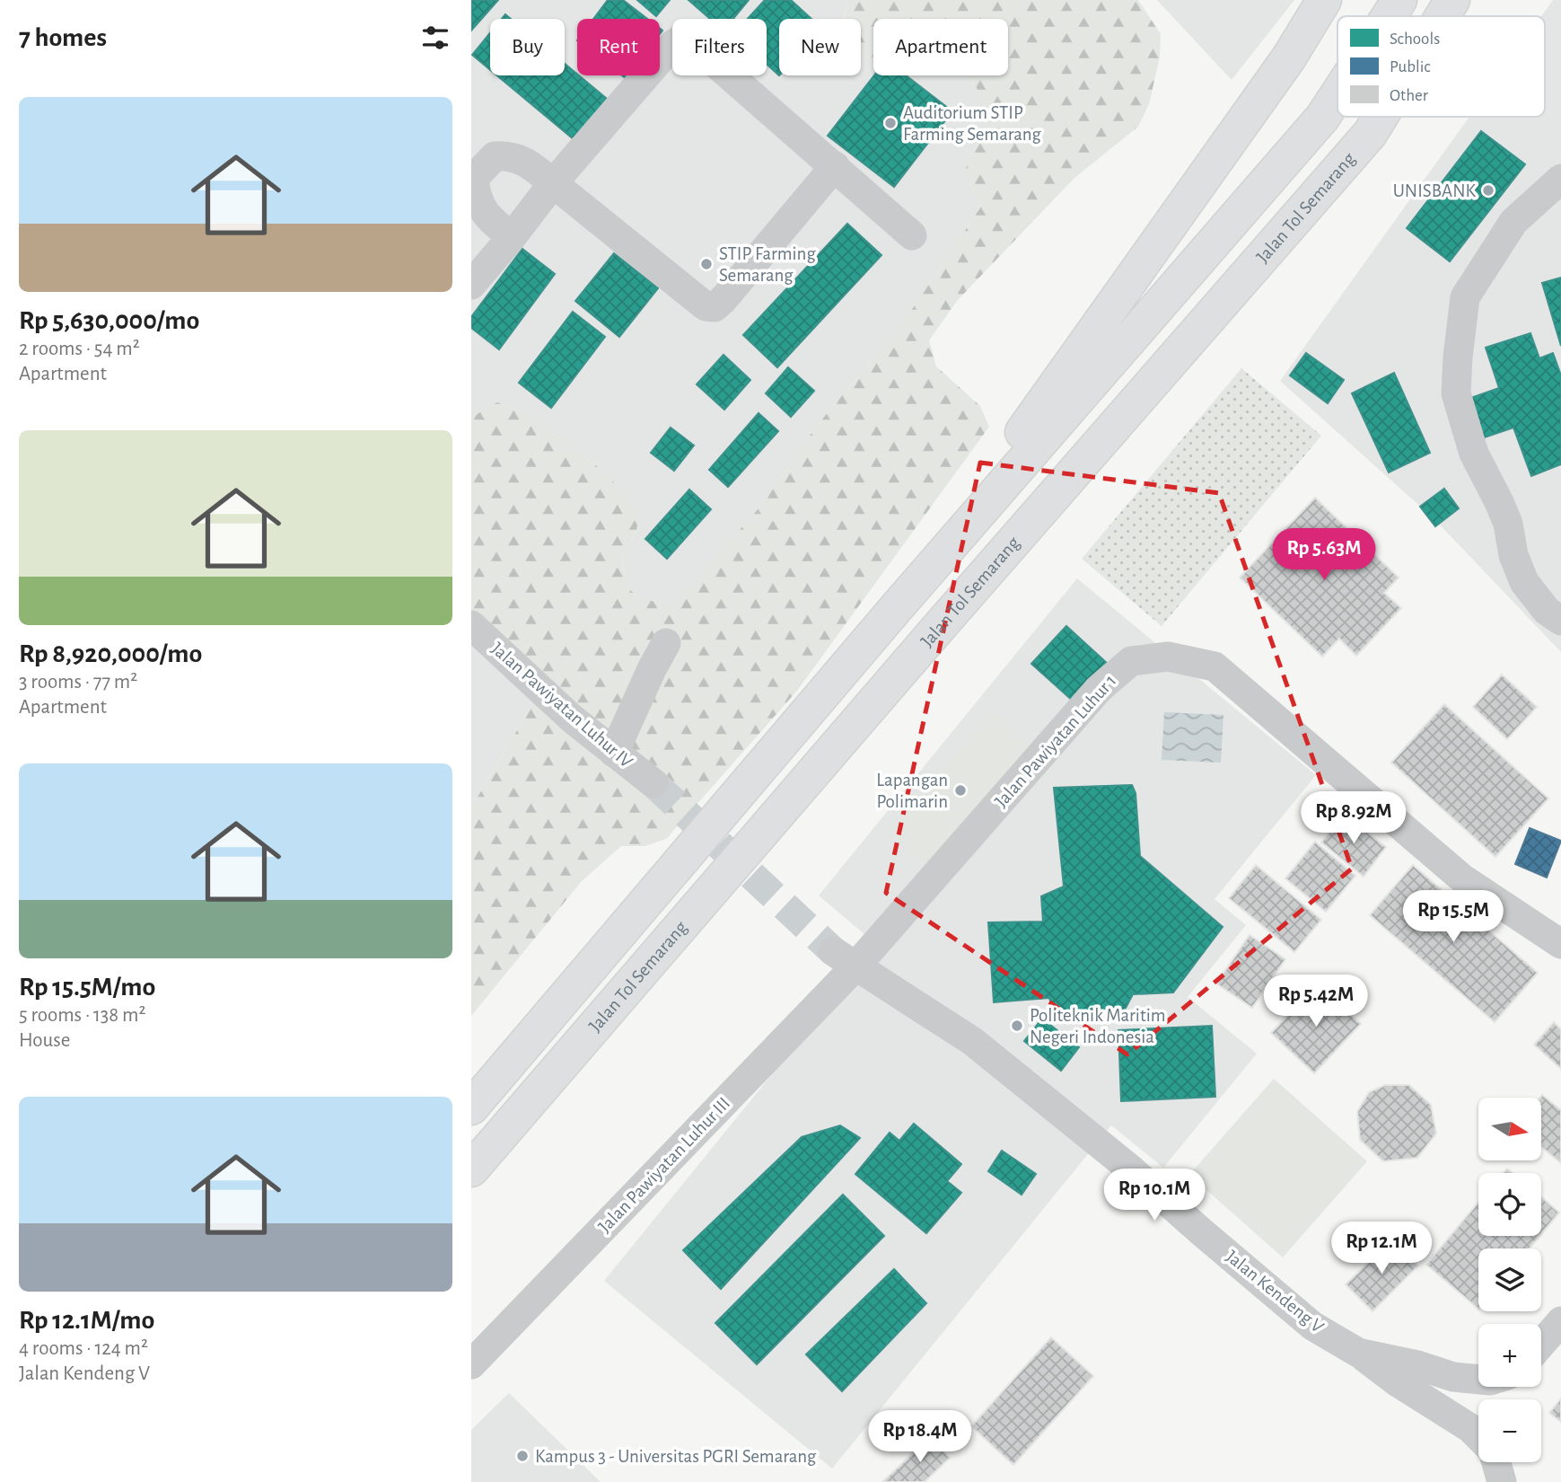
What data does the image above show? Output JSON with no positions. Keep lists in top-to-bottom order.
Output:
{
  "streets": {
    "highway": ["Jalan Tol Semarang"],
    "street": [
      "Jalan Pawiyatan Luhur IV",
      "Jalan Pawiyatan Luhur 1",
      "Jalan Pawiyatan Luhur III",
      "Jalan Kendeng V"
    ]
  },
  "crossings": [
    ["Jalan Pawiyatan Luhur 1", "Jalan Pawiyatan Luhur III"],
    ["Jalan Pawiyatan Luhur 1", "Jalan Kendeng V"],
    ["Jalan Pawiyatan Luhur III", "Jalan Kendeng V"]
  ],
  "places": [
    "Auditorium STIP Farming Semarang",
    "UNISBANK",
    "STIP Farming Semarang",
    "Lapangan Polimarin",
    "Politeknik Maritim Negeri Indonesia",
    "Kampus 3 - Universitas PGRI Semarang"
  ],
  "legend": ["Schools", "Public", "Other"],
  "north": "right",
  "page": {
    "heading": "7 homes",
    "chip": [
      "Buy",
      "Rent",
      "Filters",
      "New",
      "Apartment"
    ],
    "list": [
      {
        "name": "Rp 5,630,000/mo",
        "note": "2 rooms · 54 m² · Apartment"
      },
      {
        "name": "Rp 8,920,000/mo",
        "note": "3 rooms · 77 m² · Apartment"
      },
      {
        "name": "Rp 15.5M/mo",
        "note": "5 rooms · 138 m² · House"
      },
      {
        "name": "Rp 12.1M/mo",
        "note": "4 rooms · 124 m² · Jalan Kendeng V"
      }
    ],
    "price": [
      "Rp 5.63M",
      "Rp 8.92M",
      "Rp 15.5M",
      "Rp 5.42M",
      "Rp 10.1M",
      "Rp 12.1M",
      "Rp 18.4M"
    ],
    "map_buttons": ["+", "−"]
  }
}
